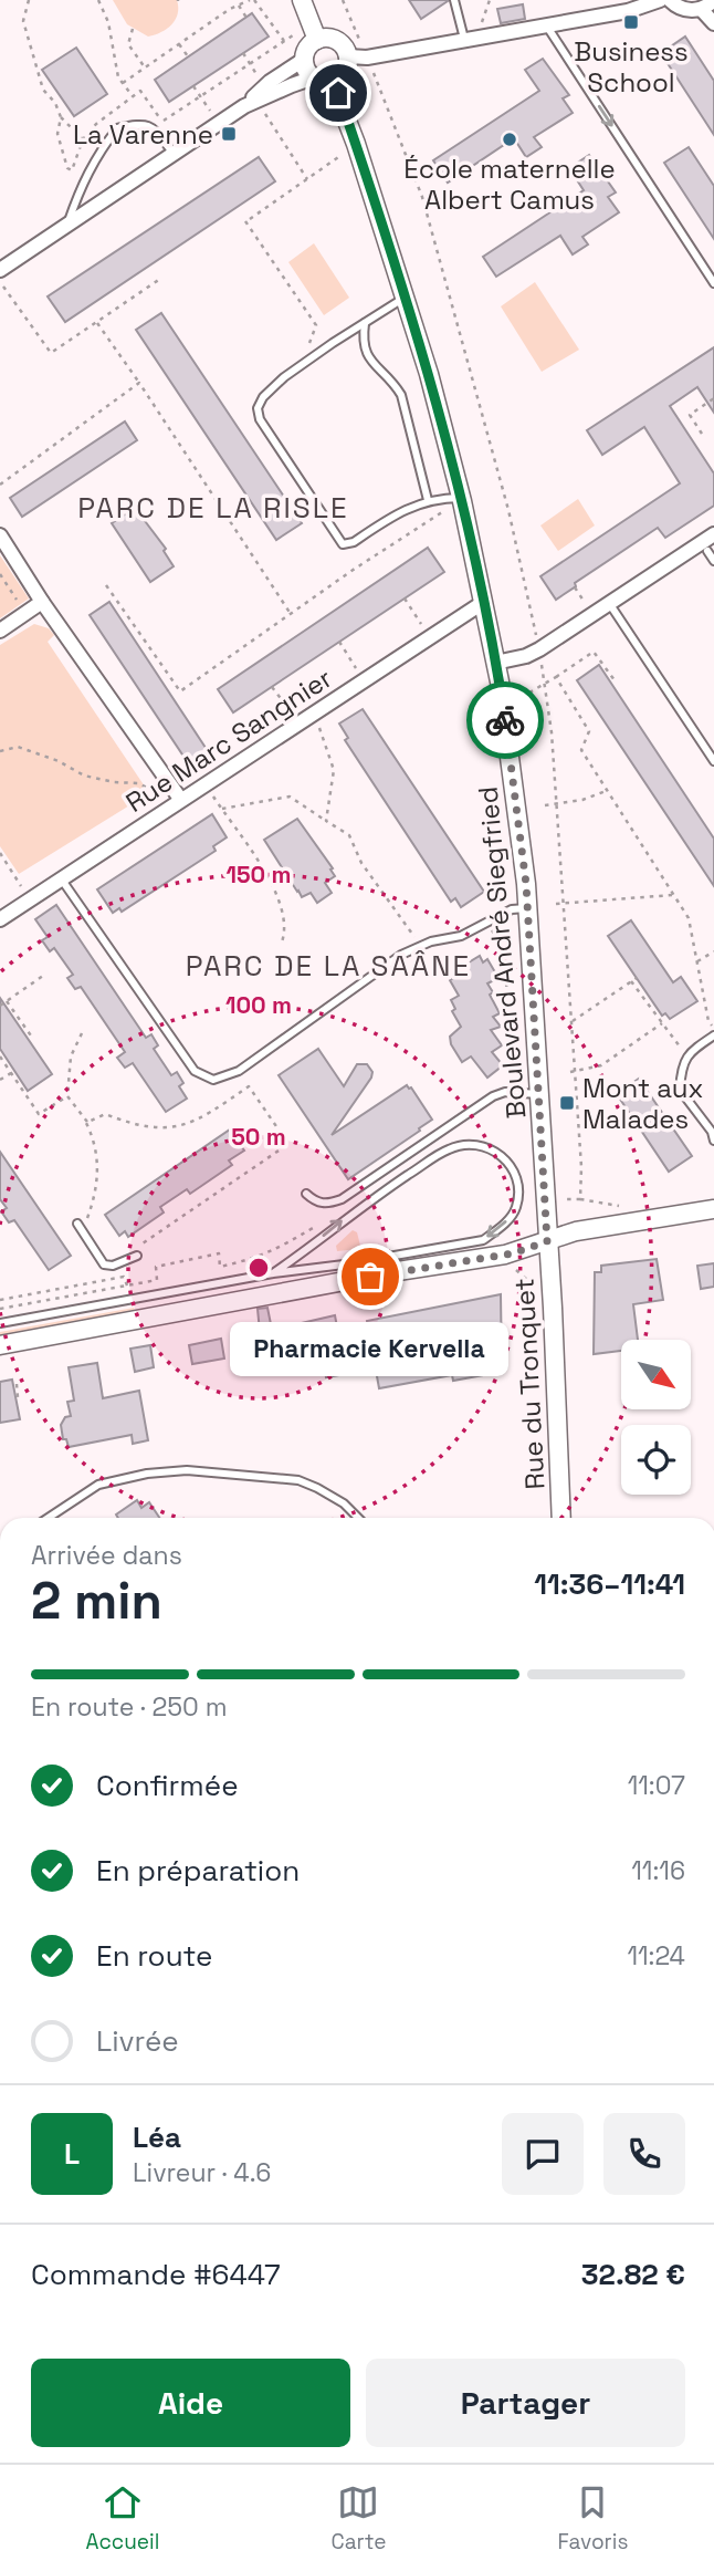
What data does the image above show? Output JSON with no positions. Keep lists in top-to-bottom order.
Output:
{
  "streets": {
    "street": ["Rue Marc Sangnier", "Boulevard André Siegfried", "Rue du Tronquet"]
  },
  "crossings": [
    ["Rue Marc Sangnier", "Boulevard André Siegfried"],
    ["Boulevard André Siegfried", "Rue du Tronquet"]
  ],
  "districts": ["PARC DE LA RISLE", "PARC DE LA SAÂNE"],
  "places": {
    "transit": ["Business School", "La Varenne", "Mont aux Malades"],
    "other": ["École maternelle Albert Camus", "Pharmacie Kervella"]
  },
  "north": "bottom right",
  "page": {
    "bubble": "Pharmacie Kervella",
    "heading": ["2 min", "Arrivée dans", "11:36–11:41"],
    "panel": [
      "Léa",
      "Livreur · 4.6",
      "Commande #6447",
      "32.82 €"
    ],
    "bar": "En route · 250 m",
    "list": [
      ["Confirmée", "11:07"],
      ["En préparation", "11:16"],
      ["En route", "11:24"],
      "Livrée"
    ],
    "round": "L",
    "buttons": ["Aide", "Partager"],
    "tabs": ["Accueil", "Carte", "Favoris"]
  },
  "rings": ["150 m", "100 m", "50 m"]
}
